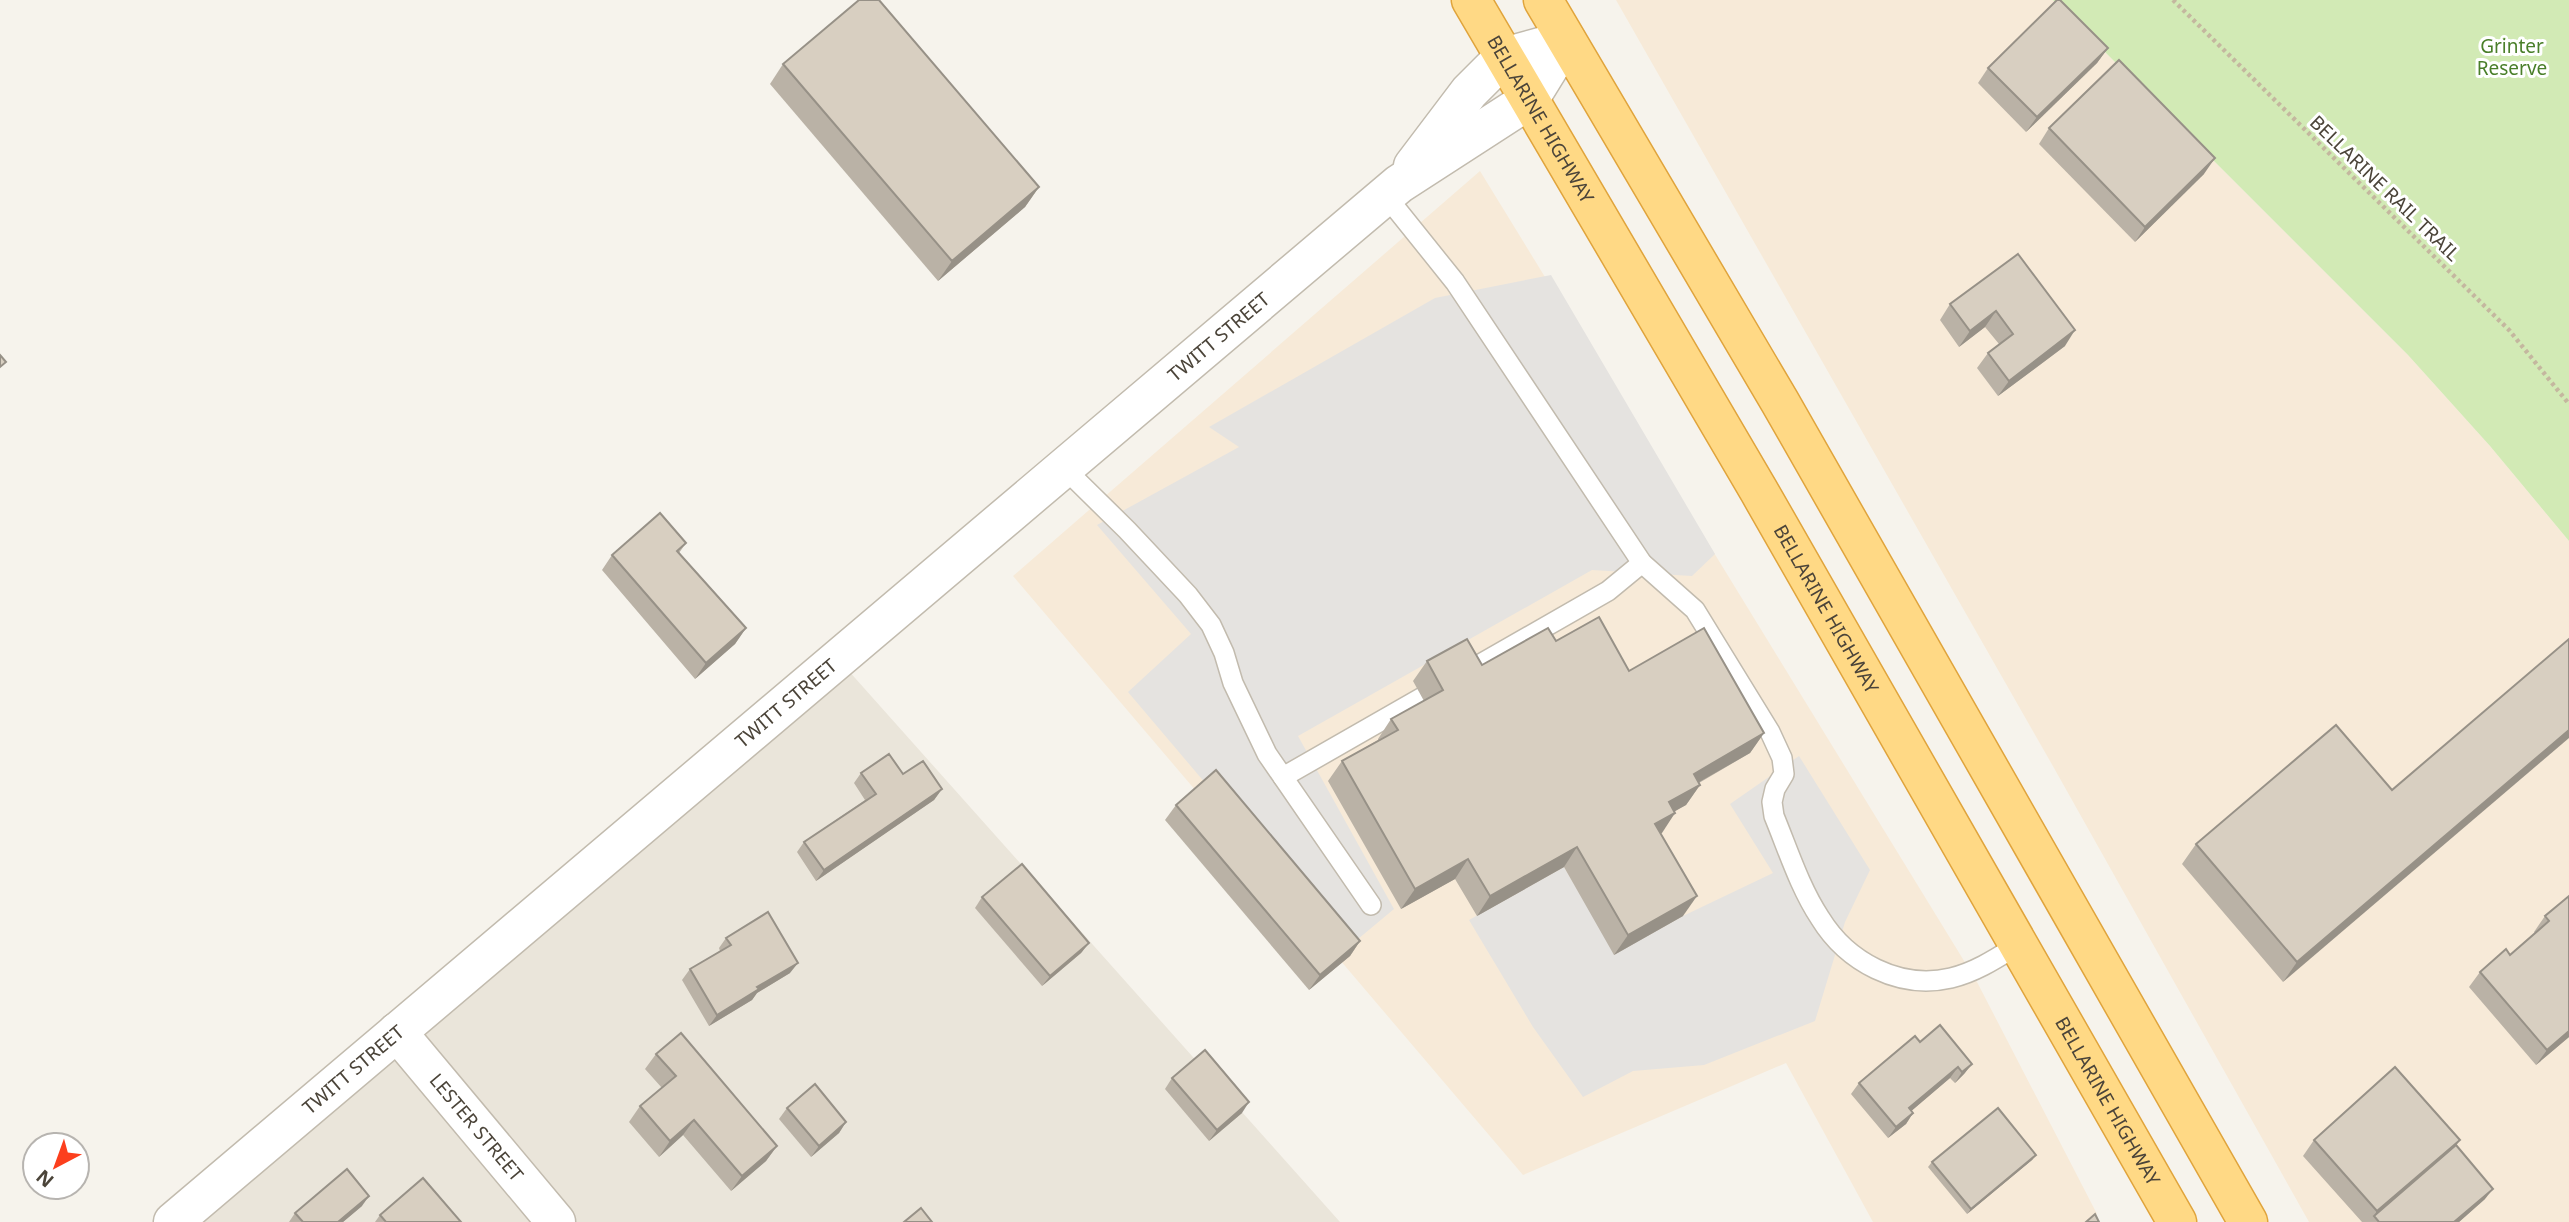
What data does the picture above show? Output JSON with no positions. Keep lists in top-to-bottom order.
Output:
{
  "streets": {
    "highway": ["BELLARINE HIGHWAY"],
    "street": ["TWITT STREET", "LESTER STREET"],
    "path": ["BELLARINE RAIL TRAIL"]
  },
  "crossings": [
    ["BELLARINE HIGHWAY", "TWITT STREET"],
    ["TWITT STREET", "LESTER STREET"]
  ],
  "parks": ["Grinter Reserve"],
  "north": "bottom left"
}
